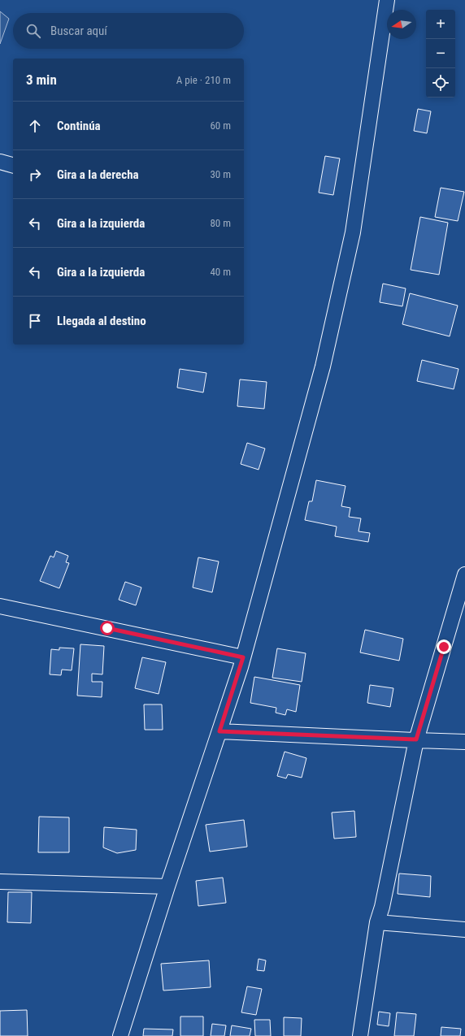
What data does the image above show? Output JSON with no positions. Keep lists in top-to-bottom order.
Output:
{
  "north": "left",
  "page": {
    "map_buttons": ["+", "−"],
    "search": "Buscar aquí",
    "heading": ["3 min", "A pie · 210 m"],
    "list": [
      ["Continúa", "60 m"],
      ["Gira a la derecha", "30 m"],
      ["Gira a la izquierda", "80 m"],
      ["Gira a la izquierda", "40 m"],
      "Llegada al destino"
    ]
  }
}
